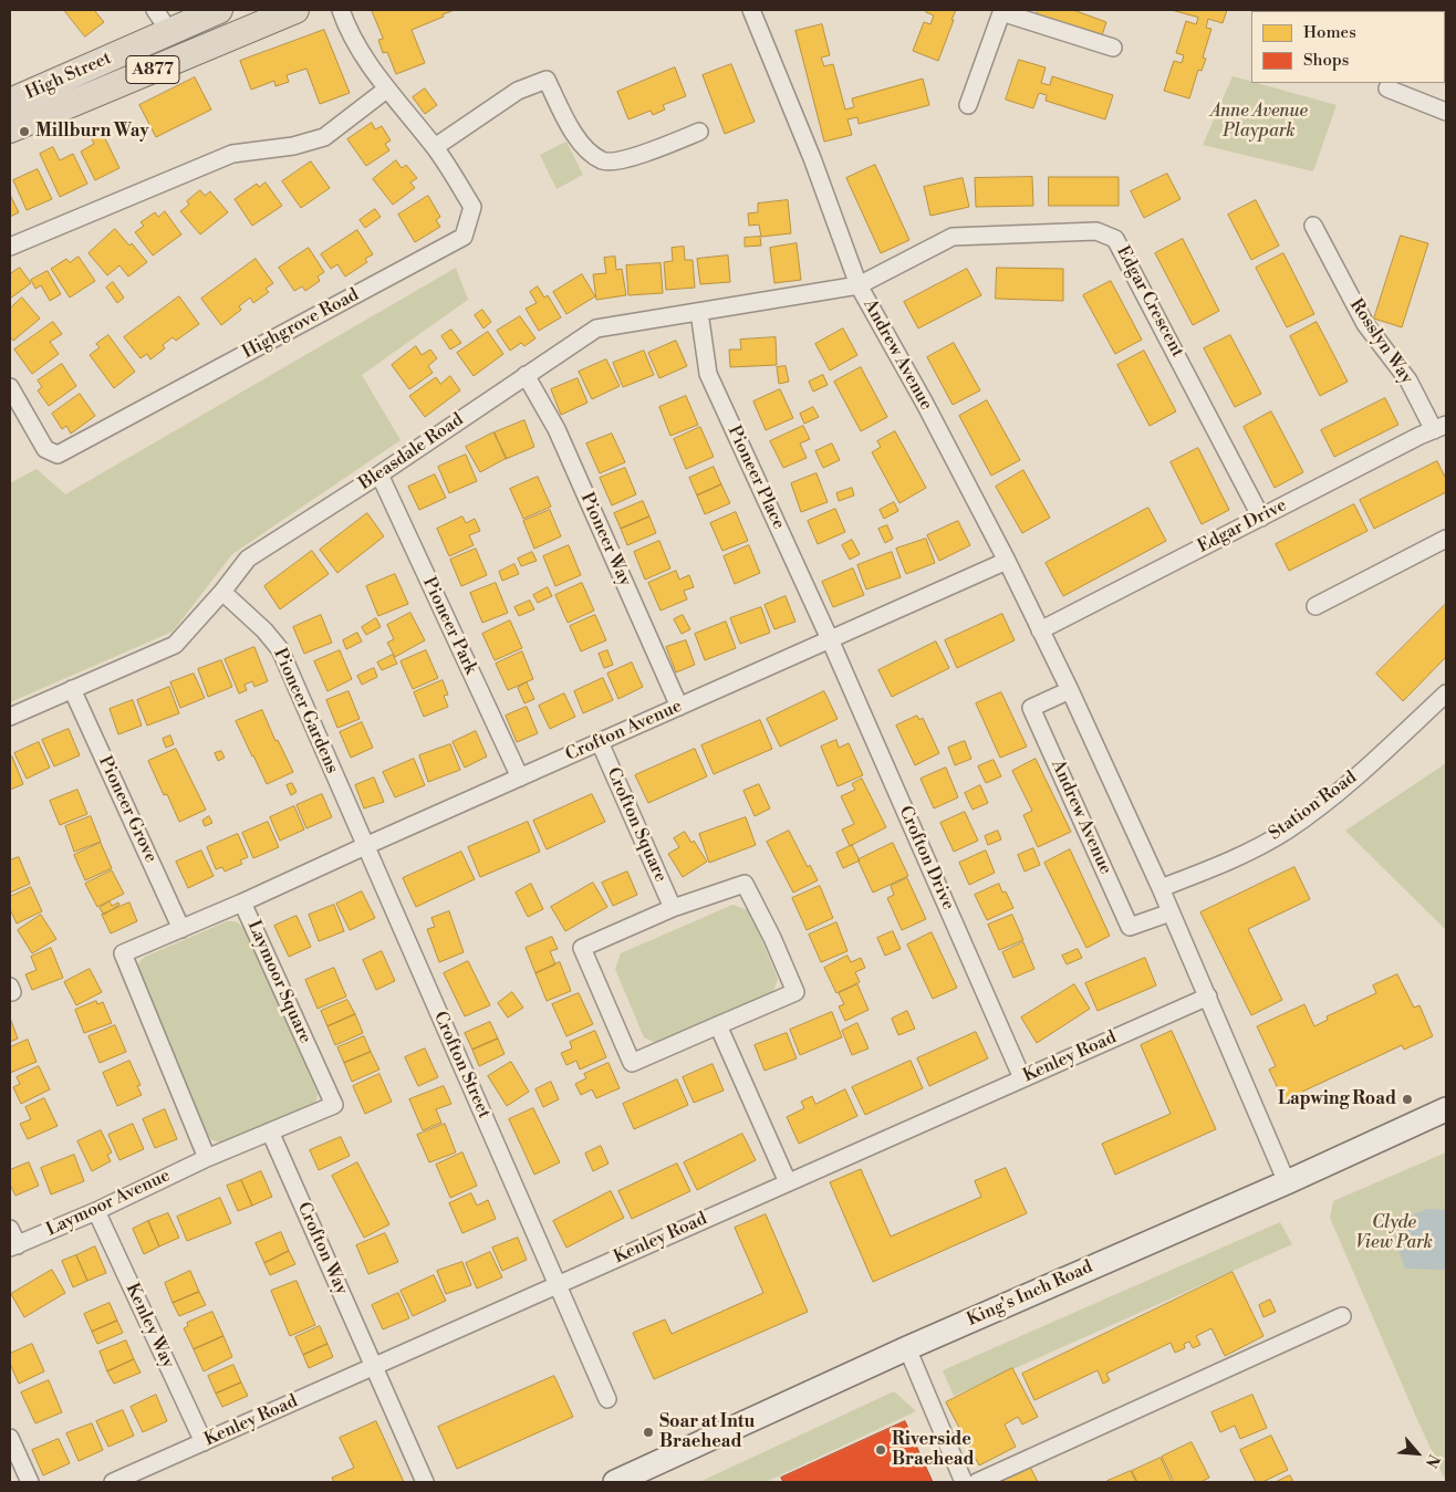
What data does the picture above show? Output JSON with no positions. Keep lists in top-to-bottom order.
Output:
{
  "streets": {
    "main road": ["A877", "High Street"],
    "street": [
      "Edgar Crescent",
      "Highgrove Road",
      "Rosslyn Way",
      "Andrew Avenue",
      "Bleasdale Road",
      "Pioneer Place",
      "Edgar Drive",
      "Pioneer Way",
      "Pioneer Park",
      "Pioneer Gardens",
      "Crofton Avenue",
      "Station Road",
      "Pioneer Grove",
      "Crofton Square",
      "Crofton Drive",
      "Laymoor Square",
      "Kenley Road",
      "Crofton Street",
      "Laymoor Avenue",
      "Crofton Way",
      "King's Inch Road",
      "Kenley Way"
    ]
  },
  "crossings": [
    ["Edgar Crescent", "Andrew Avenue"],
    ["Edgar Crescent", "Bleasdale Road"],
    ["Edgar Crescent", "Edgar Drive"],
    ["Rosslyn Way", "Edgar Drive"],
    ["Andrew Avenue", "Bleasdale Road"],
    ["Andrew Avenue", "Edgar Drive"],
    ["Andrew Avenue", "Crofton Avenue"],
    ["Andrew Avenue", "Station Road"],
    ["Andrew Avenue", "Kenley Road"],
    ["Andrew Avenue", "King's Inch Road"],
    ["Bleasdale Road", "Pioneer Place"],
    ["Bleasdale Road", "Pioneer Way"],
    ["Bleasdale Road", "Pioneer Park"],
    ["Bleasdale Road", "Pioneer Gardens"],
    ["Bleasdale Road", "Pioneer Grove"],
    ["Pioneer Place", "Crofton Avenue"],
    ["Pioneer Place", "Crofton Drive"],
    ["Pioneer Way", "Crofton Avenue"],
    ["Pioneer Park", "Crofton Avenue"],
    ["Pioneer Gardens", "Crofton Avenue"],
    ["Pioneer Gardens", "Crofton Street"],
    ["Crofton Avenue", "Crofton Square"],
    ["Crofton Avenue", "Crofton Drive"],
    ["Crofton Avenue", "Laymoor Square"],
    ["Crofton Avenue", "Crofton Street"],
    ["Pioneer Grove", "Laymoor Square"],
    ["Crofton Drive", "Kenley Road"],
    ["Laymoor Square", "Laymoor Avenue"],
    ["Laymoor Square", "Crofton Way"],
    ["Kenley Road", "Crofton Street"],
    ["Kenley Road", "Crofton Way"],
    ["Kenley Road", "Kenley Way"],
    ["Laymoor Avenue", "Kenley Way"]
  ],
  "parks": ["Anne Avenue Playpark", "Clyde View Park"],
  "places": [
    "Millburn Way",
    "Lapwing Road",
    "Soar at Intu Braehead",
    "Riverside Braehead"
  ],
  "legend": ["Homes", "Shops"],
  "north": "bottom right"
}
